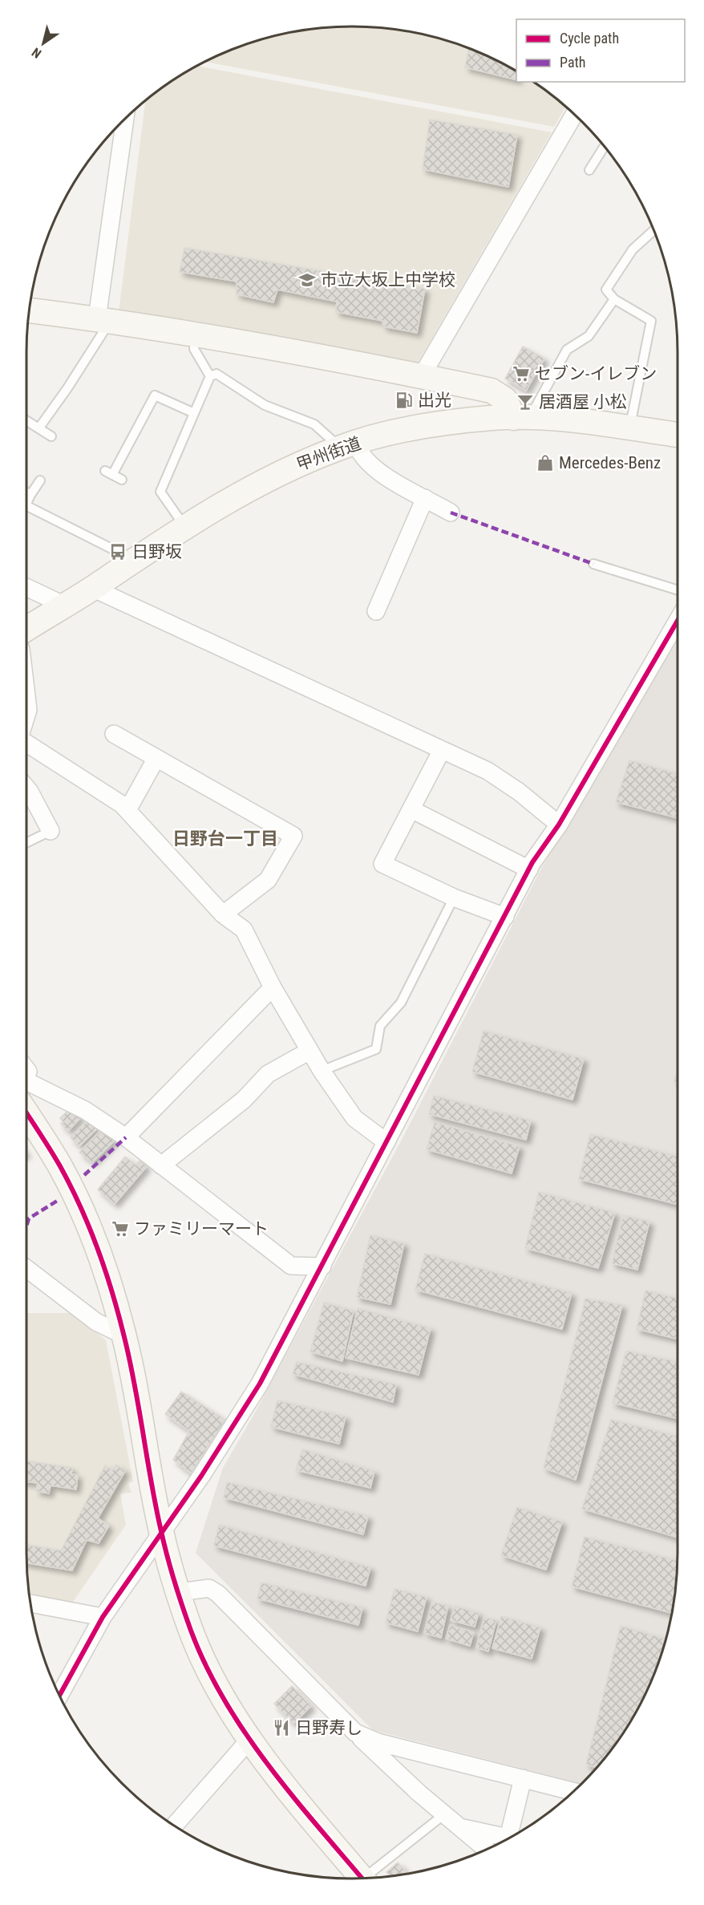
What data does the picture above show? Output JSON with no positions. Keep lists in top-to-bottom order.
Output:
{
  "streets": {
    "street": ["甲州街道"]
  },
  "districts": ["日野台一丁目"],
  "places": {
    "school or university": ["市立大坂上中学校"],
    "supermarket": ["セブン-イレブン", "ファミリーマート"],
    "fuel station": ["出光"],
    "bar": ["居酒屋 小松"],
    "shop": ["Mercedes-Benz"],
    "bus stop": ["日野坂"],
    "restaurant": ["日野寿し"]
  },
  "legend": ["Cycle path", "Path"],
  "north": "bottom left"
}
